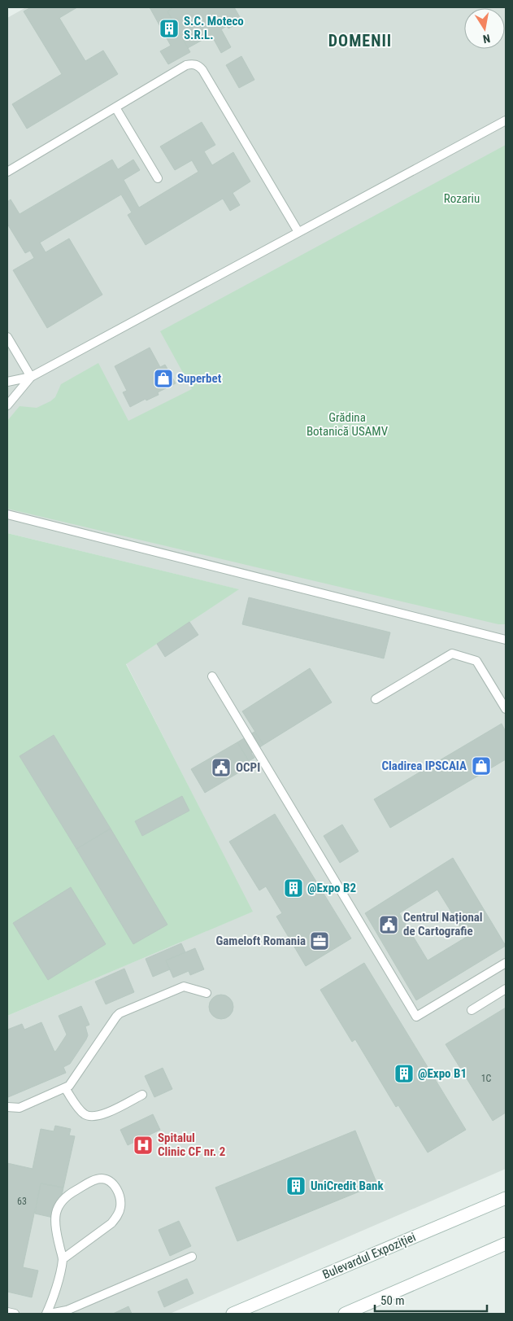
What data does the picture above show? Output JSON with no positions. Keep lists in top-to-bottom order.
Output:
{
  "streets": {
    "street": ["Bulevardul Expoziției"]
  },
  "districts": ["DOMENII"],
  "parks": ["Rozariu", "Grădina Botanică USAMV"],
  "places": {
    "building": [
      "S.C. Moteco S.R.L.",
      "@Expo B2",
      "@Expo B1",
      "UniCredit Bank"
    ],
    "shop": ["Superbet", "Cladirea IPSCAIA"],
    "public building": ["OCPI", "Centrul Național de Cartografie"],
    "office": ["Gameloft Romania"],
    "hospital": ["Spitalul Clinic CF nr. 2"]
  },
  "house_numbers": ["1C", "63"],
  "scale_bar": "50 m",
  "north": "bottom"
}
